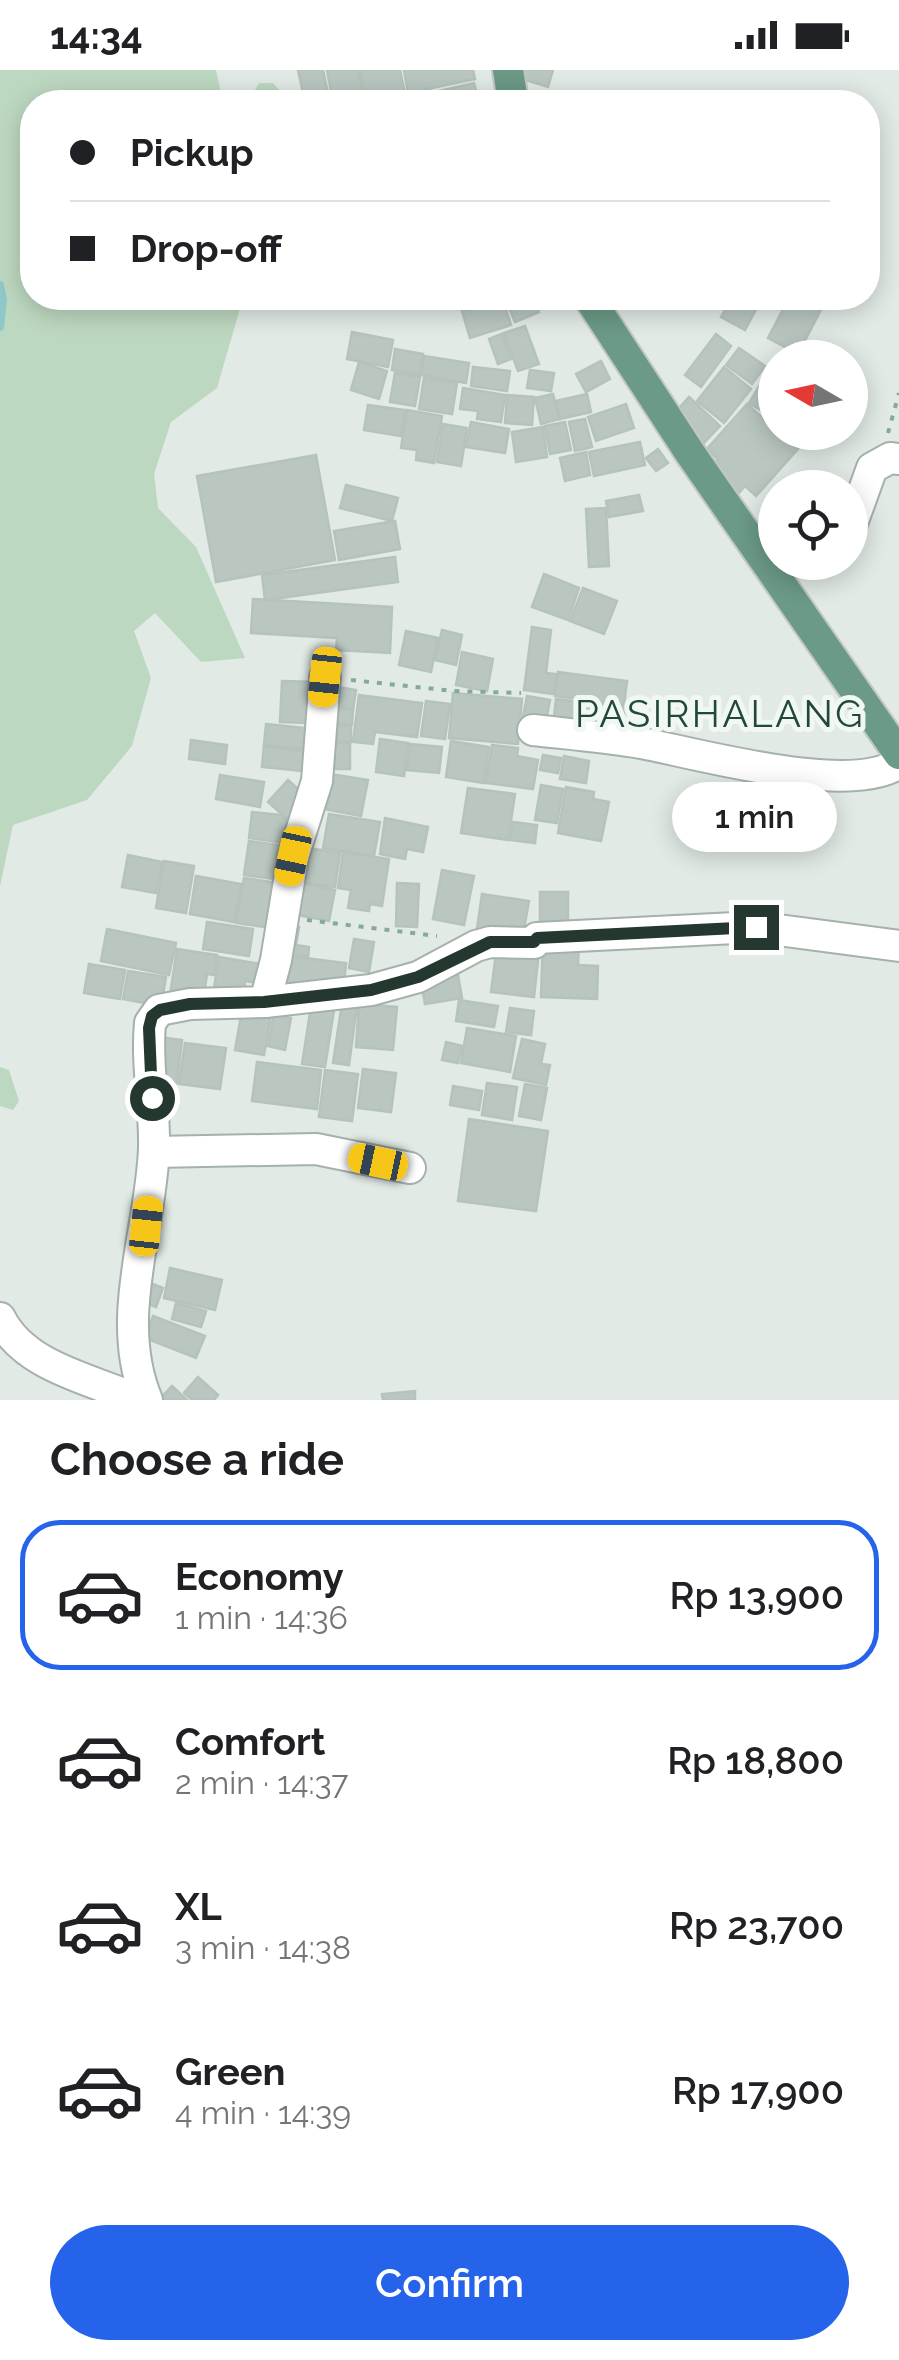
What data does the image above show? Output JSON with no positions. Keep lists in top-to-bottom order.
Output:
{
  "districts": ["PASIRHALANG"],
  "north": "left",
  "page": {
    "status": "14:34",
    "banner": ["Pickup", "Drop-off"],
    "bubble": "1 min",
    "heading": "Choose a ride",
    "list": [
      {
        "name": "Economy",
        "note": "1 min · 14:36",
        "value": "Rp 13,900"
      },
      {
        "name": "Comfort",
        "note": "2 min · 14:37",
        "value": "Rp 18,800"
      },
      {
        "name": "XL",
        "note": "3 min · 14:38",
        "value": "Rp 23,700"
      },
      {
        "name": "Green",
        "note": "4 min · 14:39",
        "value": "Rp 17,900"
      }
    ],
    "buttons": "Confirm"
  }
}
